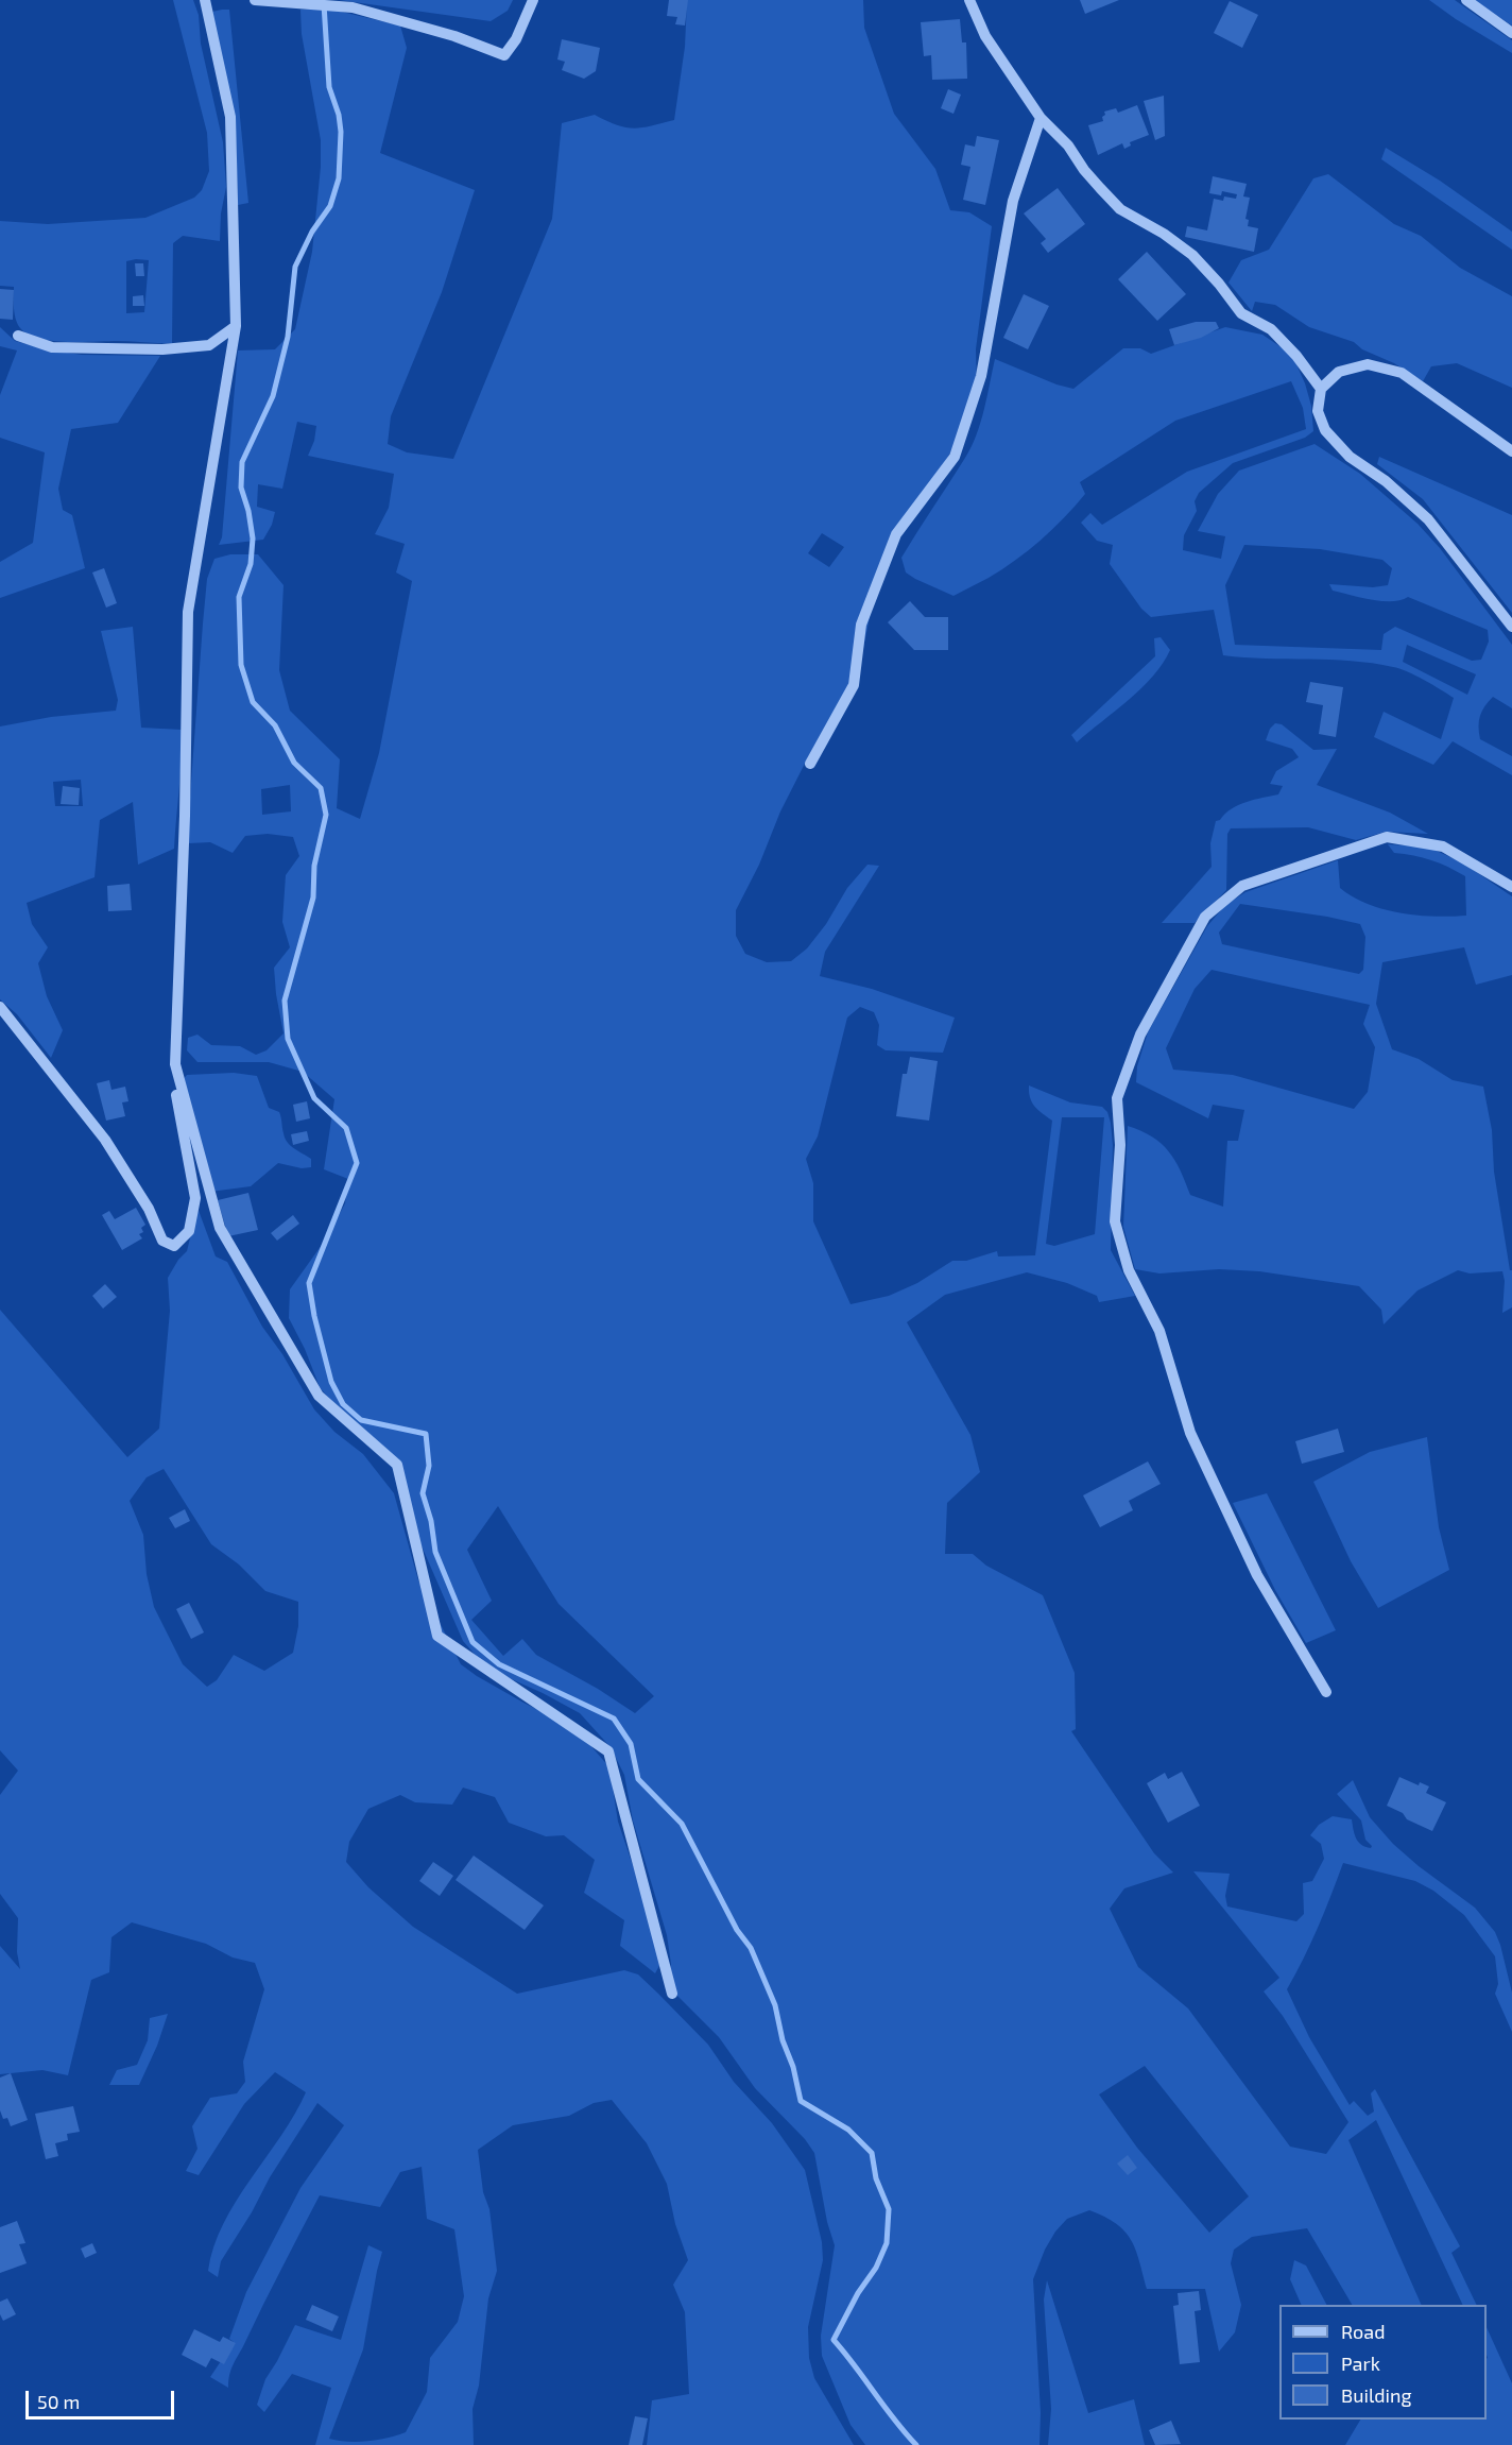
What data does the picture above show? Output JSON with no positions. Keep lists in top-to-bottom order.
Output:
{
  "legend": ["Road", "Park", "Building"],
  "scale_bar": "50 m"
}
